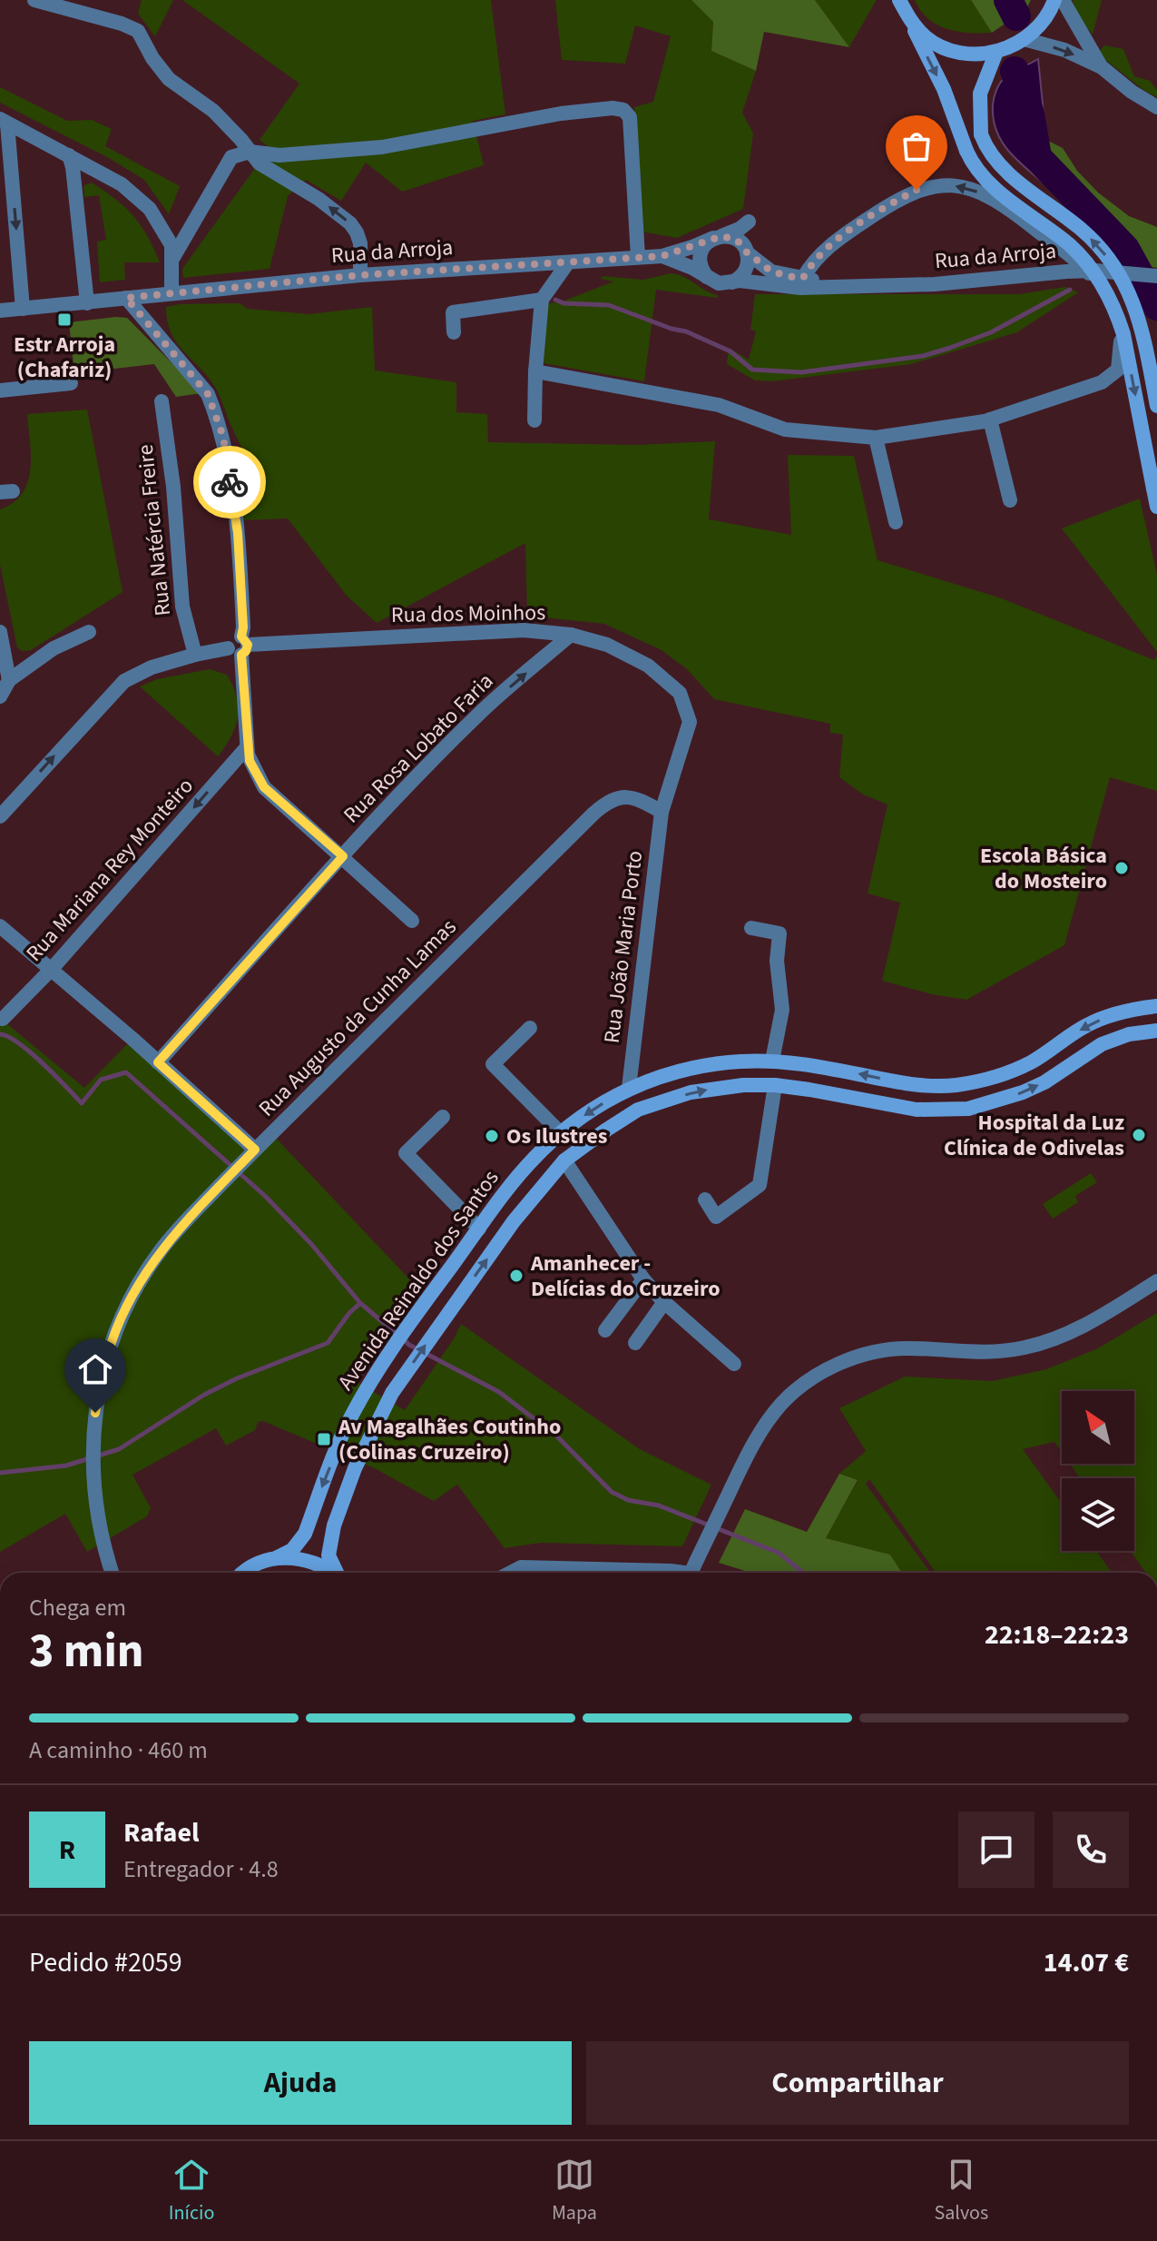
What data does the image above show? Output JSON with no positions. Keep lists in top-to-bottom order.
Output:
{
  "streets": {
    "main road": ["Avenida Reinaldo dos Santos"],
    "street": [
      "Rua da Arroja",
      "Rua Natércia Freire",
      "Rua dos Moinhos",
      "Rua Rosa Lobato Faria",
      "Rua Mariana Rey Monteiro",
      "Rua João Maria Porto",
      "Rua Augusto da Cunha Lamas"
    ]
  },
  "crossings": [
    ["Rua Natércia Freire", "Rua dos Moinhos"],
    ["Rua dos Moinhos", "Rua Rosa Lobato Faria"],
    ["Rua dos Moinhos", "Rua João Maria Porto"],
    ["Rua dos Moinhos", "Rua Augusto da Cunha Lamas"],
    ["Rua João Maria Porto", "Rua Augusto da Cunha Lamas"],
    ["Rua João Maria Porto", "Avenida Reinaldo dos Santos"]
  ],
  "one_way": ["Rua Rosa Lobato Faria", "Rua Mariana Rey Monteiro"],
  "places": {
    "transit": ["Estr Arroja (Chafariz)", "Av Magalhães Coutinho (Colinas Cruzeiro)"],
    "other": [
      "Escola Básica do Mosteiro",
      "Hospital da Luz Clínica de Odivelas",
      "Os Ilustres",
      "Amanhecer - Delícias do Cruzeiro"
    ]
  },
  "north": "top left",
  "page": {
    "heading": ["3 min", "Chega em", "22:18–22:23"],
    "panel": [
      "Rafael",
      "Entregador · 4.8",
      "Pedido #2059",
      "14.07 €"
    ],
    "bar": "A caminho · 460 m",
    "round": "R",
    "buttons": ["Ajuda", "Compartilhar"],
    "tabs": ["Início", "Mapa", "Salvos"]
  }
}
